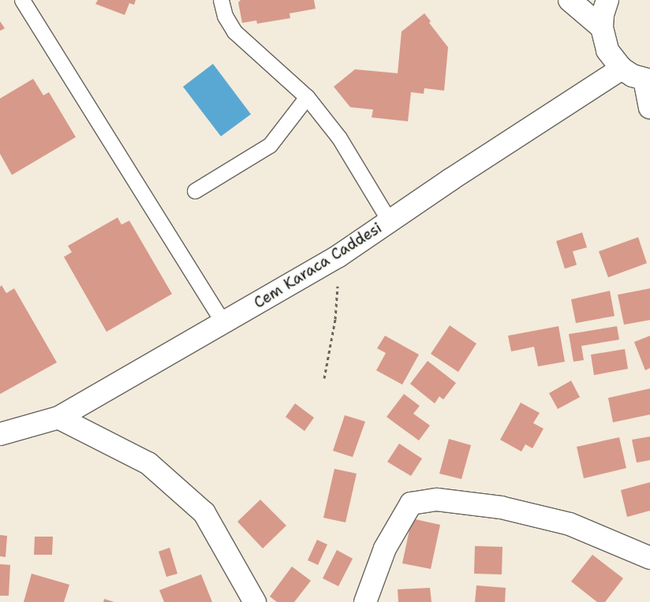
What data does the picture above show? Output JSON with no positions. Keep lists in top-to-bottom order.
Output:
{
  "streets": {
    "street": ["Cem Karaca Caddesi"]
  }
}
